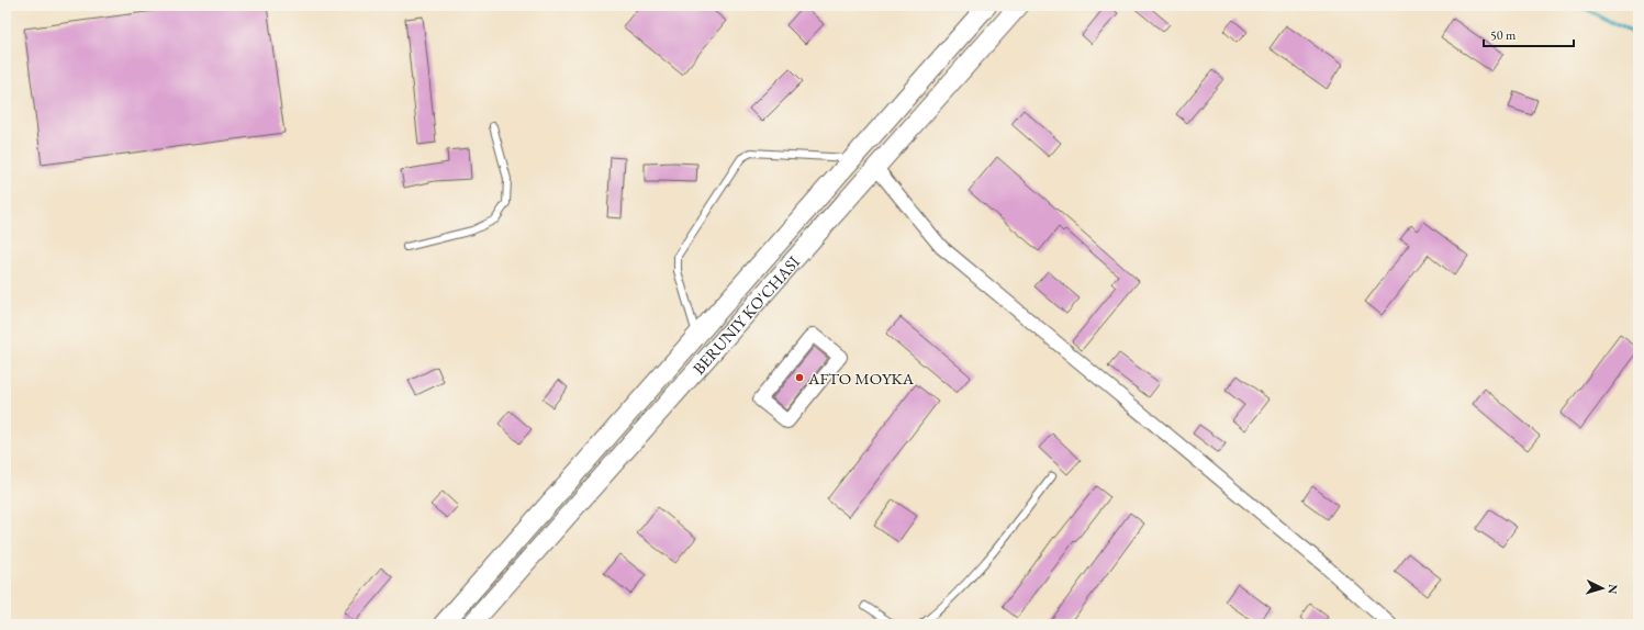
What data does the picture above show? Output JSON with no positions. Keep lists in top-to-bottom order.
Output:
{
  "streets": {
    "main road": ["BERUNIY KO'CHASI"]
  },
  "places": ["AFTO MOYKA"],
  "scale_bar": "50 m",
  "north": "right"
}
